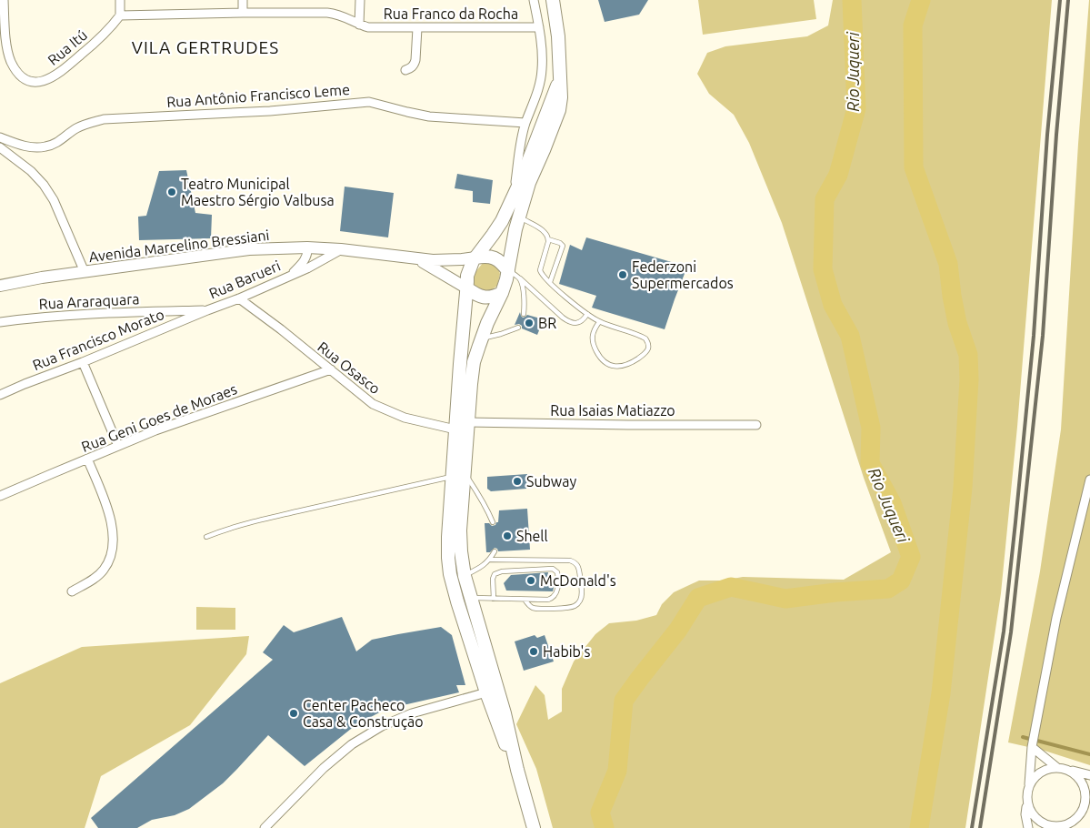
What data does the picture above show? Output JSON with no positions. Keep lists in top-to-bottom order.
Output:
{
  "streets": {
    "street": [
      "Rua Franco da Rocha",
      "Rua Itú",
      "Rua Antônio Francisco Leme",
      "Avenida Marcelino Bressiani",
      "Rua Barueri",
      "Rua Araraquara",
      "Rua Francisco Morato",
      "Rua Osasco",
      "Rua Isaias Matiazzo",
      "Rua Geni Goes de Moraes"
    ]
  },
  "crossings": [
    ["Rua Franco da Rocha", "Rua Itú"],
    ["Avenida Marcelino Bressiani", "Rua Barueri"],
    ["Rua Barueri", "Rua Araraquara"],
    ["Rua Barueri", "Rua Francisco Morato"],
    ["Rua Barueri", "Rua Osasco"],
    ["Rua Araraquara", "Rua Francisco Morato"],
    ["Rua Osasco", "Rua Geni Goes de Moraes"]
  ],
  "districts": ["VILA GERTRUDES"],
  "water": ["Rio Juqueri"],
  "places": [
    "Teatro Municipal Maestro Sérgio Valbusa",
    "Federzoni Supermercados",
    "BR",
    "Subway",
    "Shell",
    "McDonald's",
    "Habib's",
    "Center Pacheco Casa & Construção"
  ]
}
